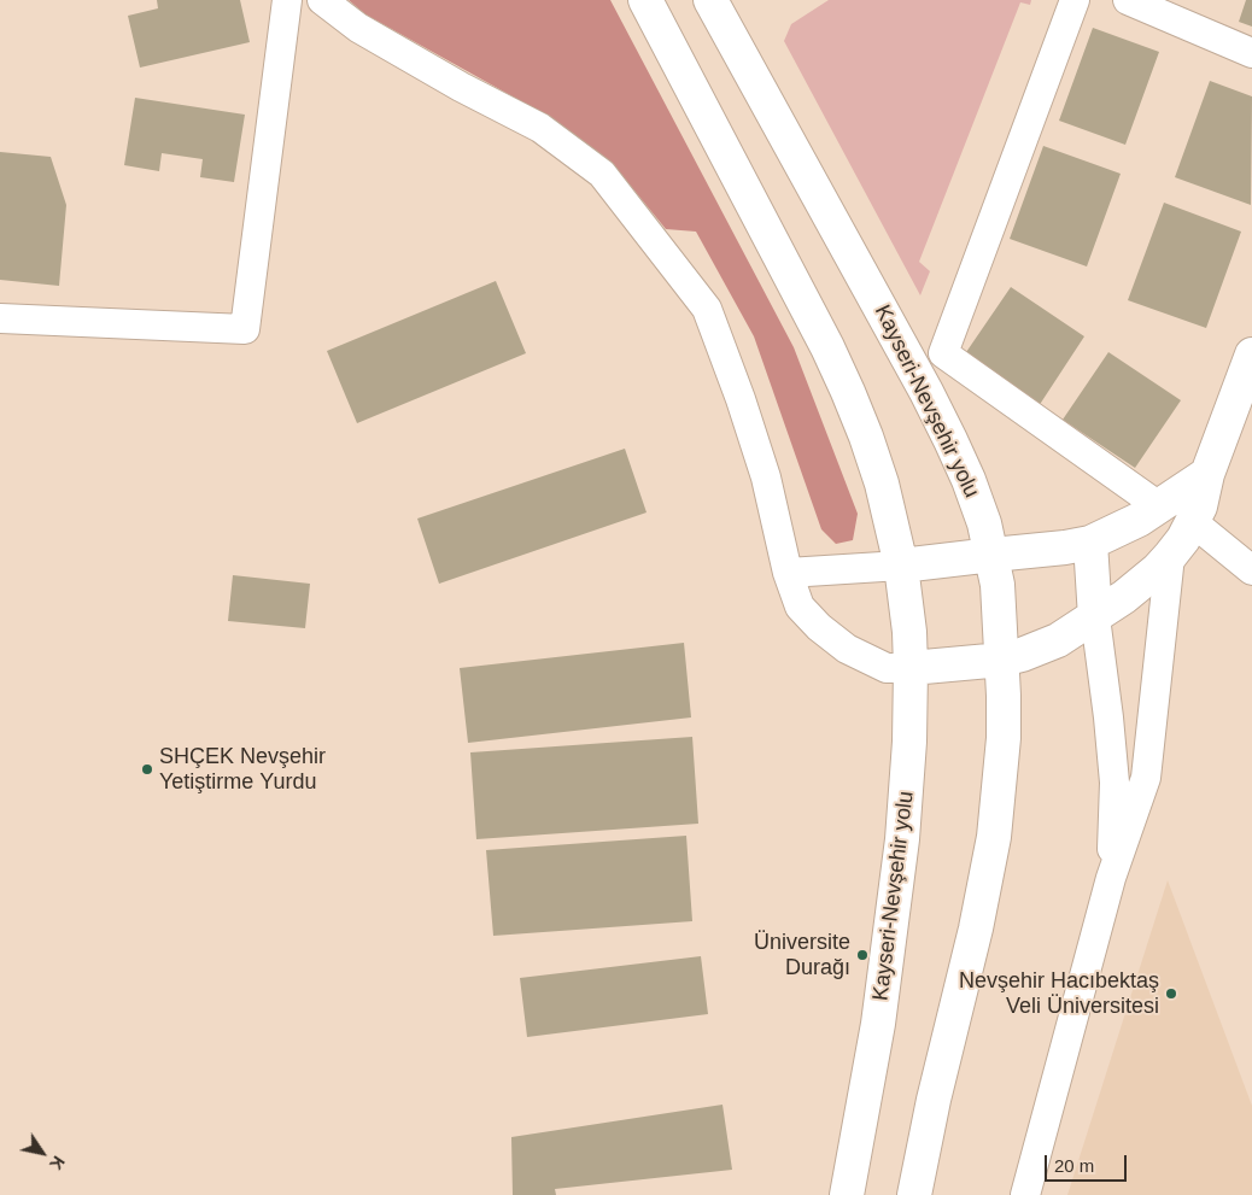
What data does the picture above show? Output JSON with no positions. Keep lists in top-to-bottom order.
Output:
{
  "streets": {
    "main road": ["Kayseri-Nevşehir yolu"]
  },
  "places": ["SHÇEK Nevşehir Yetiştirme Yurdu", "Üniversite Durağı", "Nevşehir Hacıbektaş Veli Üniversitesi"],
  "scale_bar": "20 m",
  "north": "bottom right"
}
